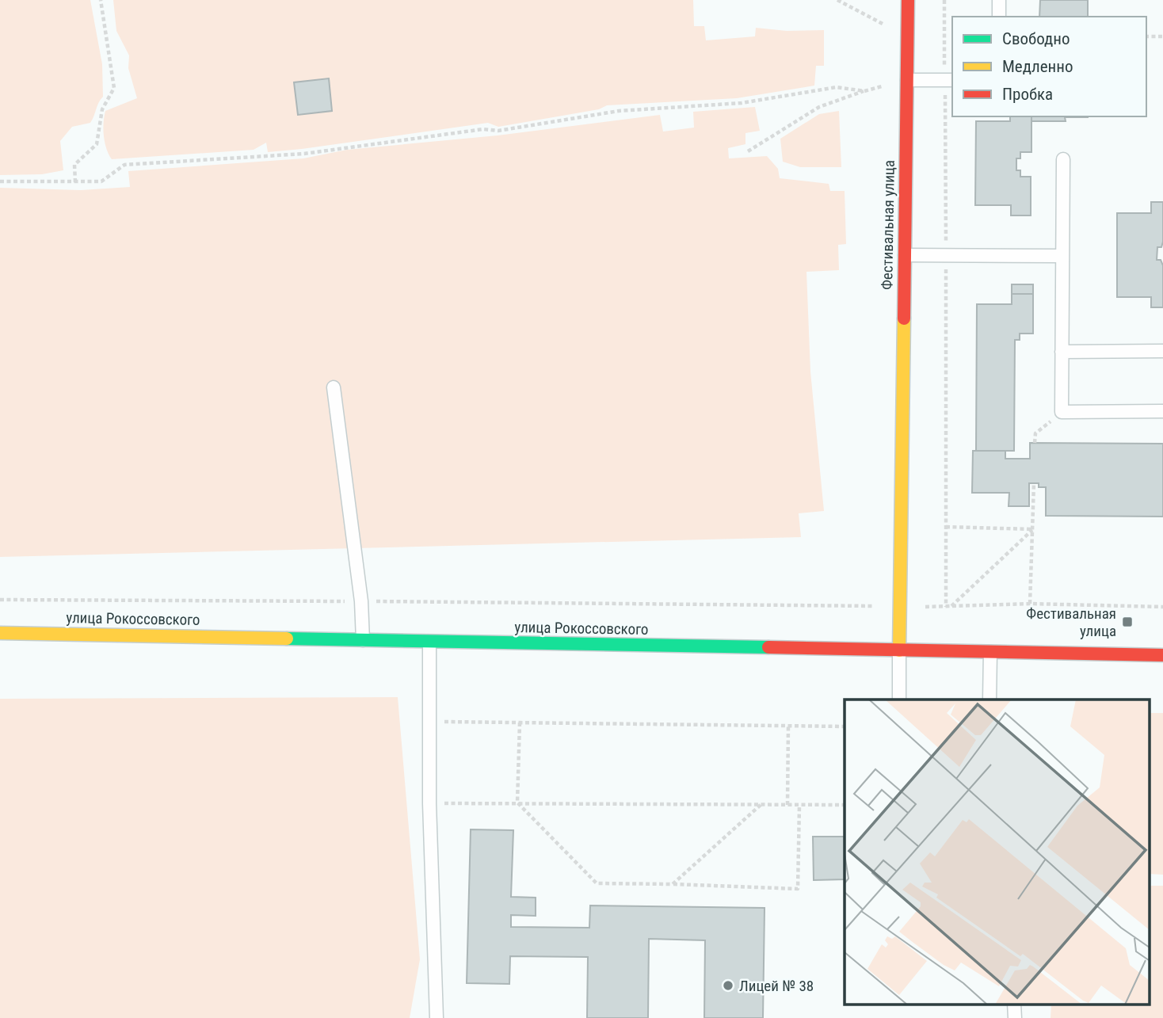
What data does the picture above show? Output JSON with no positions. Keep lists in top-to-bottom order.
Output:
{
  "streets": {
    "street": ["Фестивальная улица", "улица Рокоссовского"]
  },
  "crossings": [
    ["Фестивальная улица", "улица Рокоссовского"]
  ],
  "places": {
    "transit": ["Фестивальная улица"],
    "other": ["Лицей № 38"]
  },
  "legend": ["Свободно", "Медленно", "Пробка"]
}
